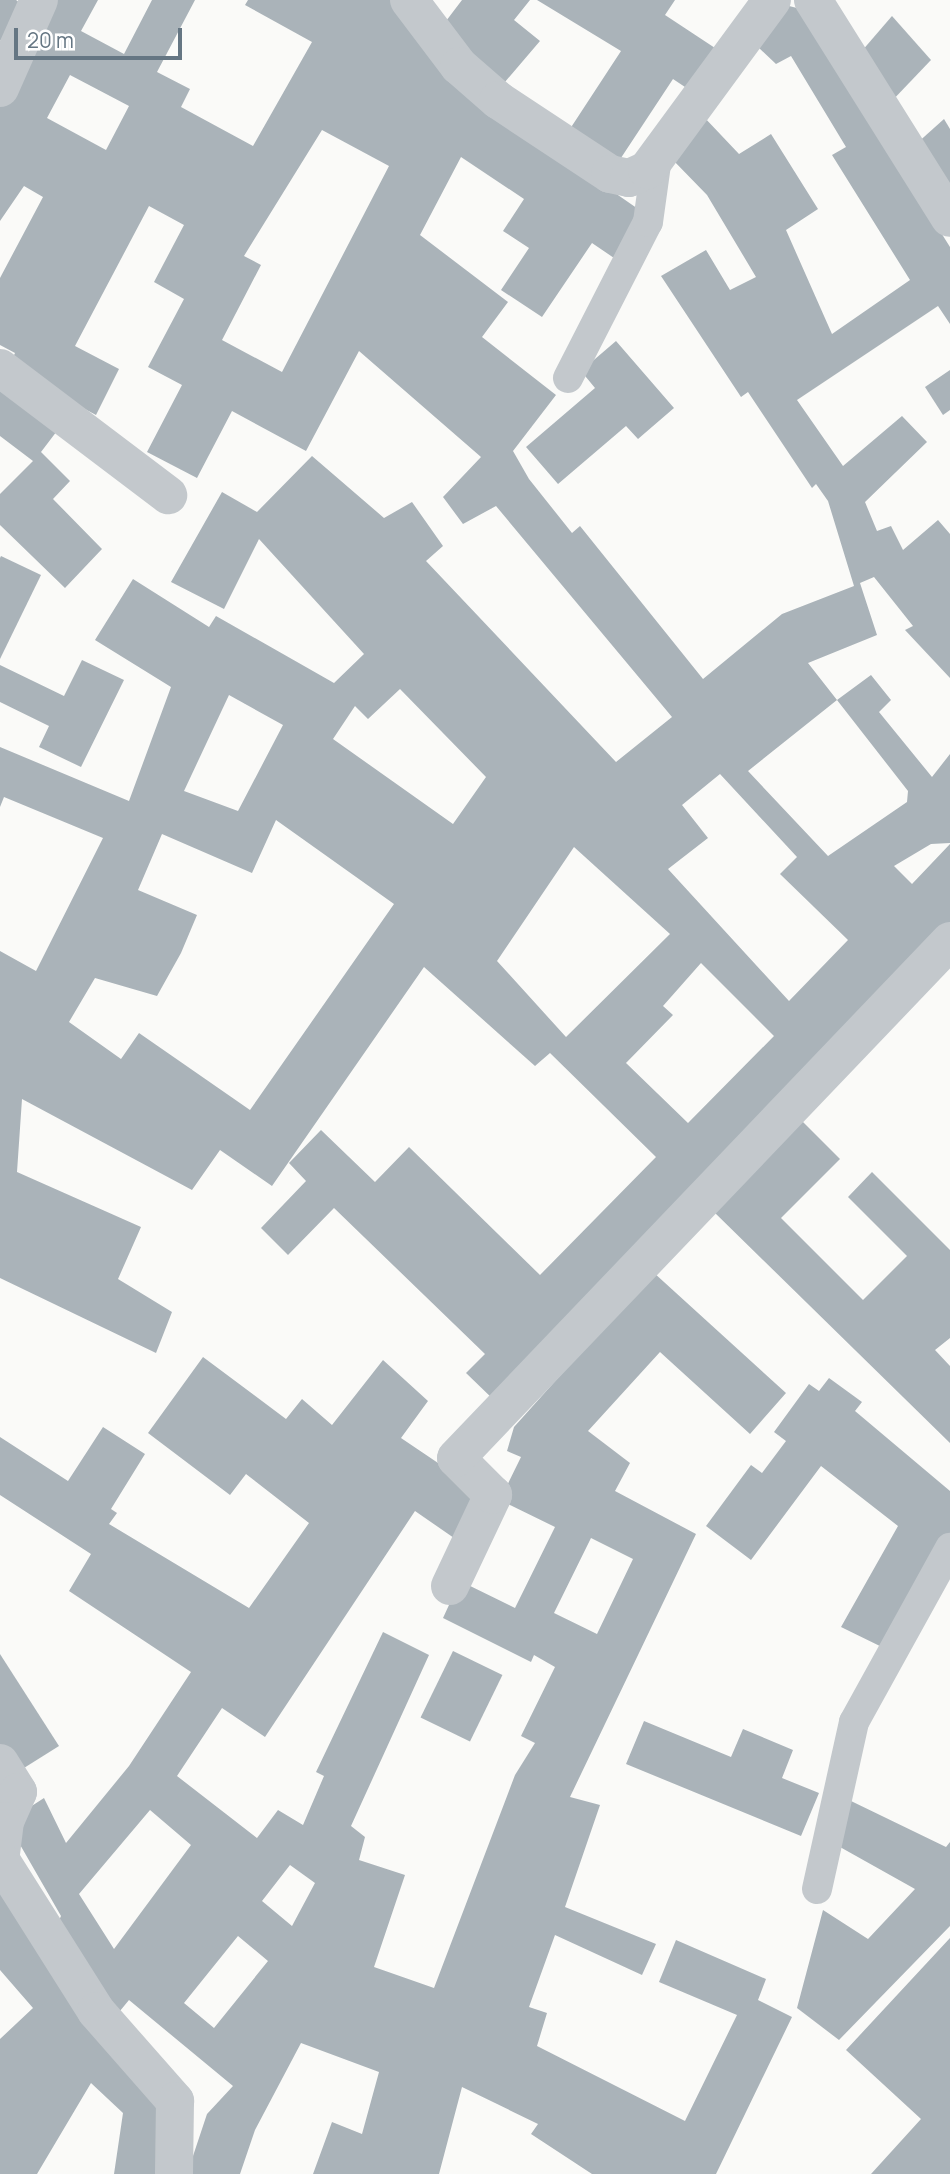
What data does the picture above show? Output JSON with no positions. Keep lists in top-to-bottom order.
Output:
{
  "scale_bar": "20 m"
}
